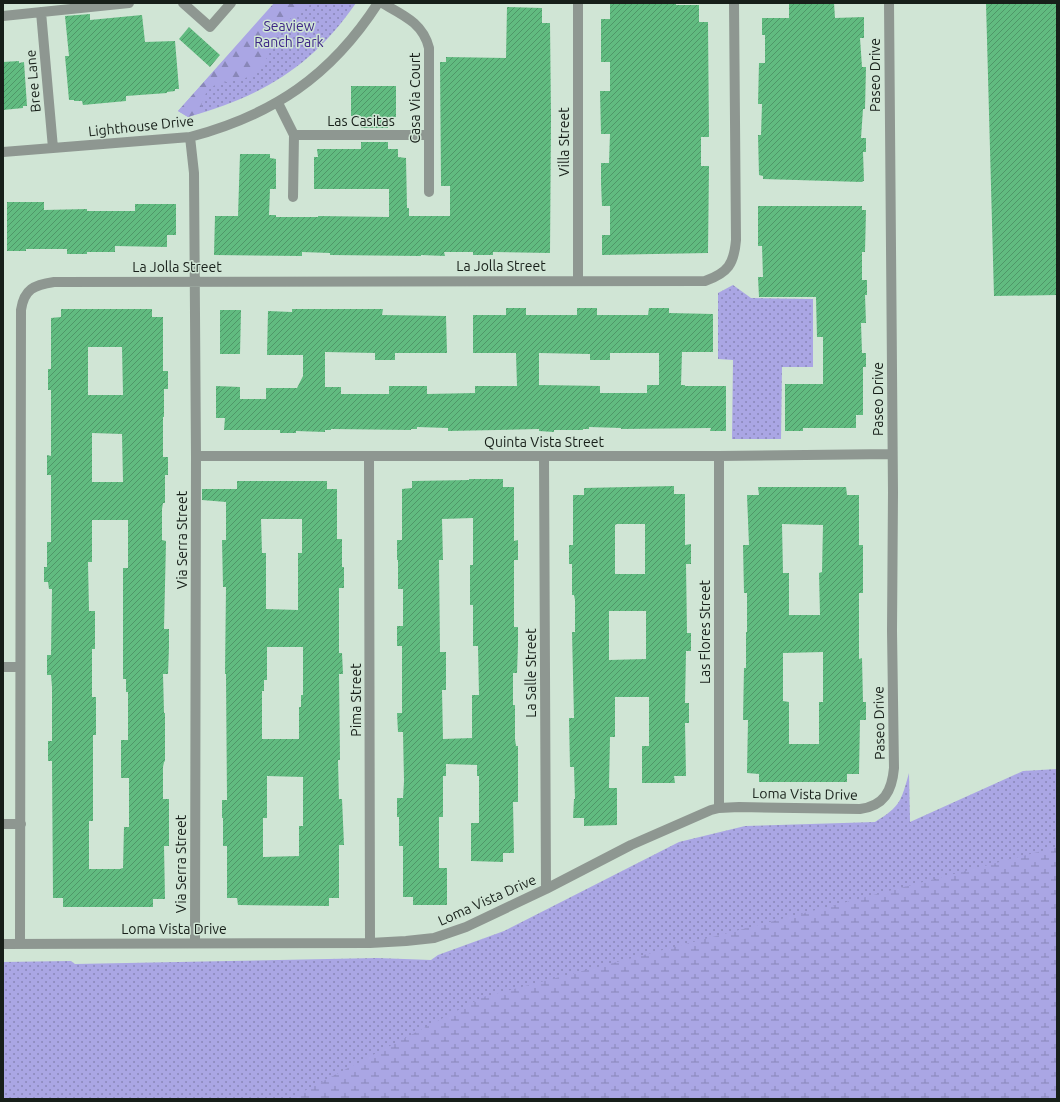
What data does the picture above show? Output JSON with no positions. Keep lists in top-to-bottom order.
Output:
{
  "streets": {
    "street": [
      "Paseo Drive",
      "Bree Lane",
      "Casa Via Court",
      "Las Casitas",
      "Lighthouse Drive",
      "Villa Street",
      "La Jolla Street",
      "Quinta Vista Street",
      "Via Serra Street",
      "Las Flores Street",
      "La Salle Street",
      "Pima Street",
      "Loma Vista Drive"
    ]
  },
  "crossings": [
    ["Paseo Drive", "Quinta Vista Street"],
    ["Paseo Drive", "Loma Vista Drive"],
    ["Bree Lane", "Lighthouse Drive"],
    ["Casa Via Court", "Las Casitas"],
    ["Lighthouse Drive", "Via Serra Street"],
    ["Villa Street", "La Jolla Street"],
    ["La Jolla Street", "Via Serra Street"],
    ["Quinta Vista Street", "Via Serra Street"],
    ["Quinta Vista Street", "Las Flores Street"],
    ["Quinta Vista Street", "La Salle Street"],
    ["Quinta Vista Street", "Pima Street"],
    ["Via Serra Street", "Loma Vista Drive"],
    ["Las Flores Street", "Loma Vista Drive"],
    ["La Salle Street", "Loma Vista Drive"],
    ["Pima Street", "Loma Vista Drive"]
  ],
  "parks": ["Seaview Ranch Park"]
}
